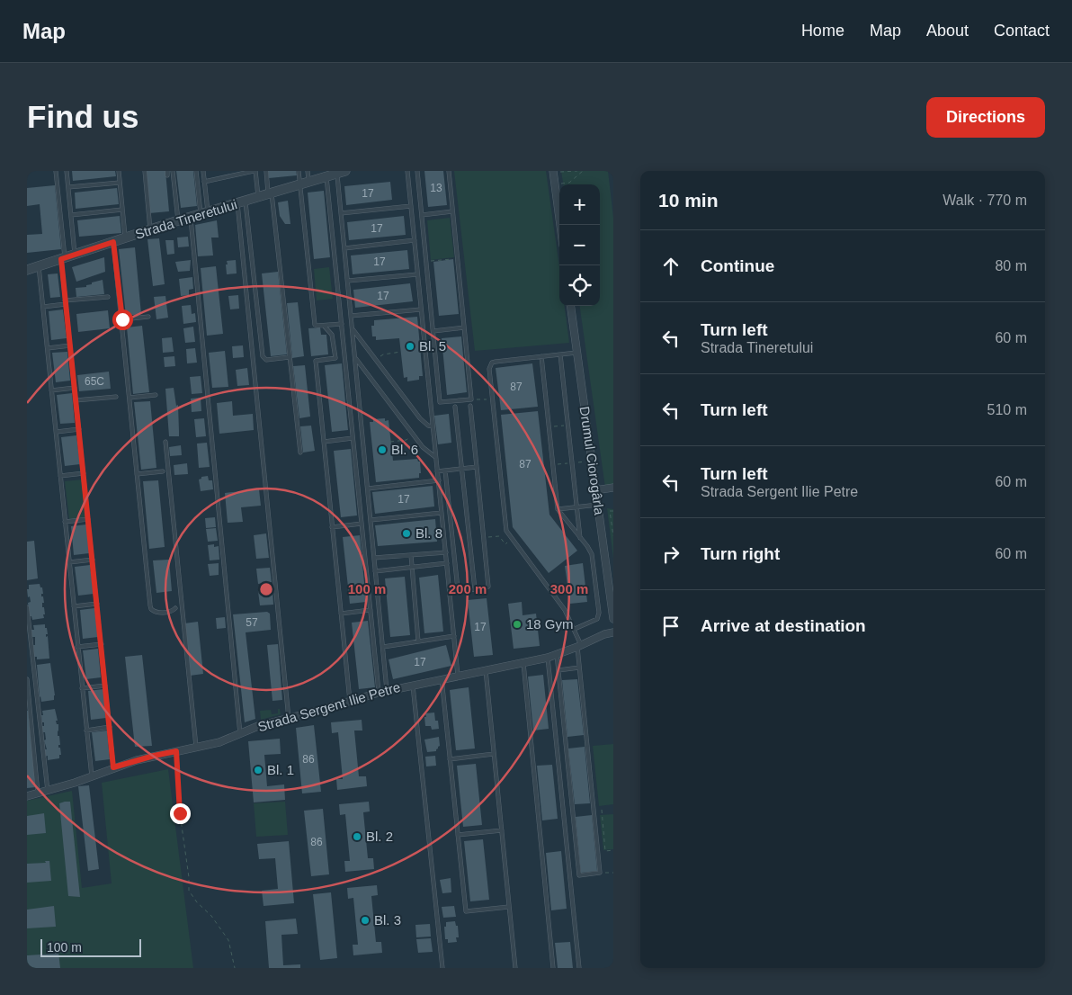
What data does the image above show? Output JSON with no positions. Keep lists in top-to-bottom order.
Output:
{
  "streets": {
    "street": ["Strada Tineretului", "Drumul Ciorogârla", "Strada Sergent Ilie Petre"]
  },
  "places": [
    "Bl. 5",
    "Bl. 6",
    "Bl. 8",
    "18 Gym",
    "Bl. 1",
    "Bl. 2",
    "Bl. 3"
  ],
  "house_numbers": [
    "13",
    "17",
    "17",
    "17",
    "17",
    "65C",
    "87",
    "87",
    "17",
    "57",
    "17",
    "17",
    "86",
    "86"
  ],
  "scale_bar": "100 m",
  "page": {
    "header": "Map",
    "nav": [
      "Home",
      "Map",
      "About",
      "Contact"
    ],
    "buttons": "Directions",
    "title": "Find us",
    "heading": ["10 min", "Walk · 770 m"],
    "map_buttons": ["+", "−"],
    "list": [
      ["Continue", "80 m"],
      ["Turn left", "Strada Tineretului", "60 m"],
      ["Turn left", "510 m"],
      ["Turn left", "Strada Sergent Ilie Petre", "60 m"],
      ["Turn right", "60 m"],
      "Arrive at destination"
    ],
    "scale": "100 m"
  },
  "rings": ["100 m", "200 m", "300 m"]
}
